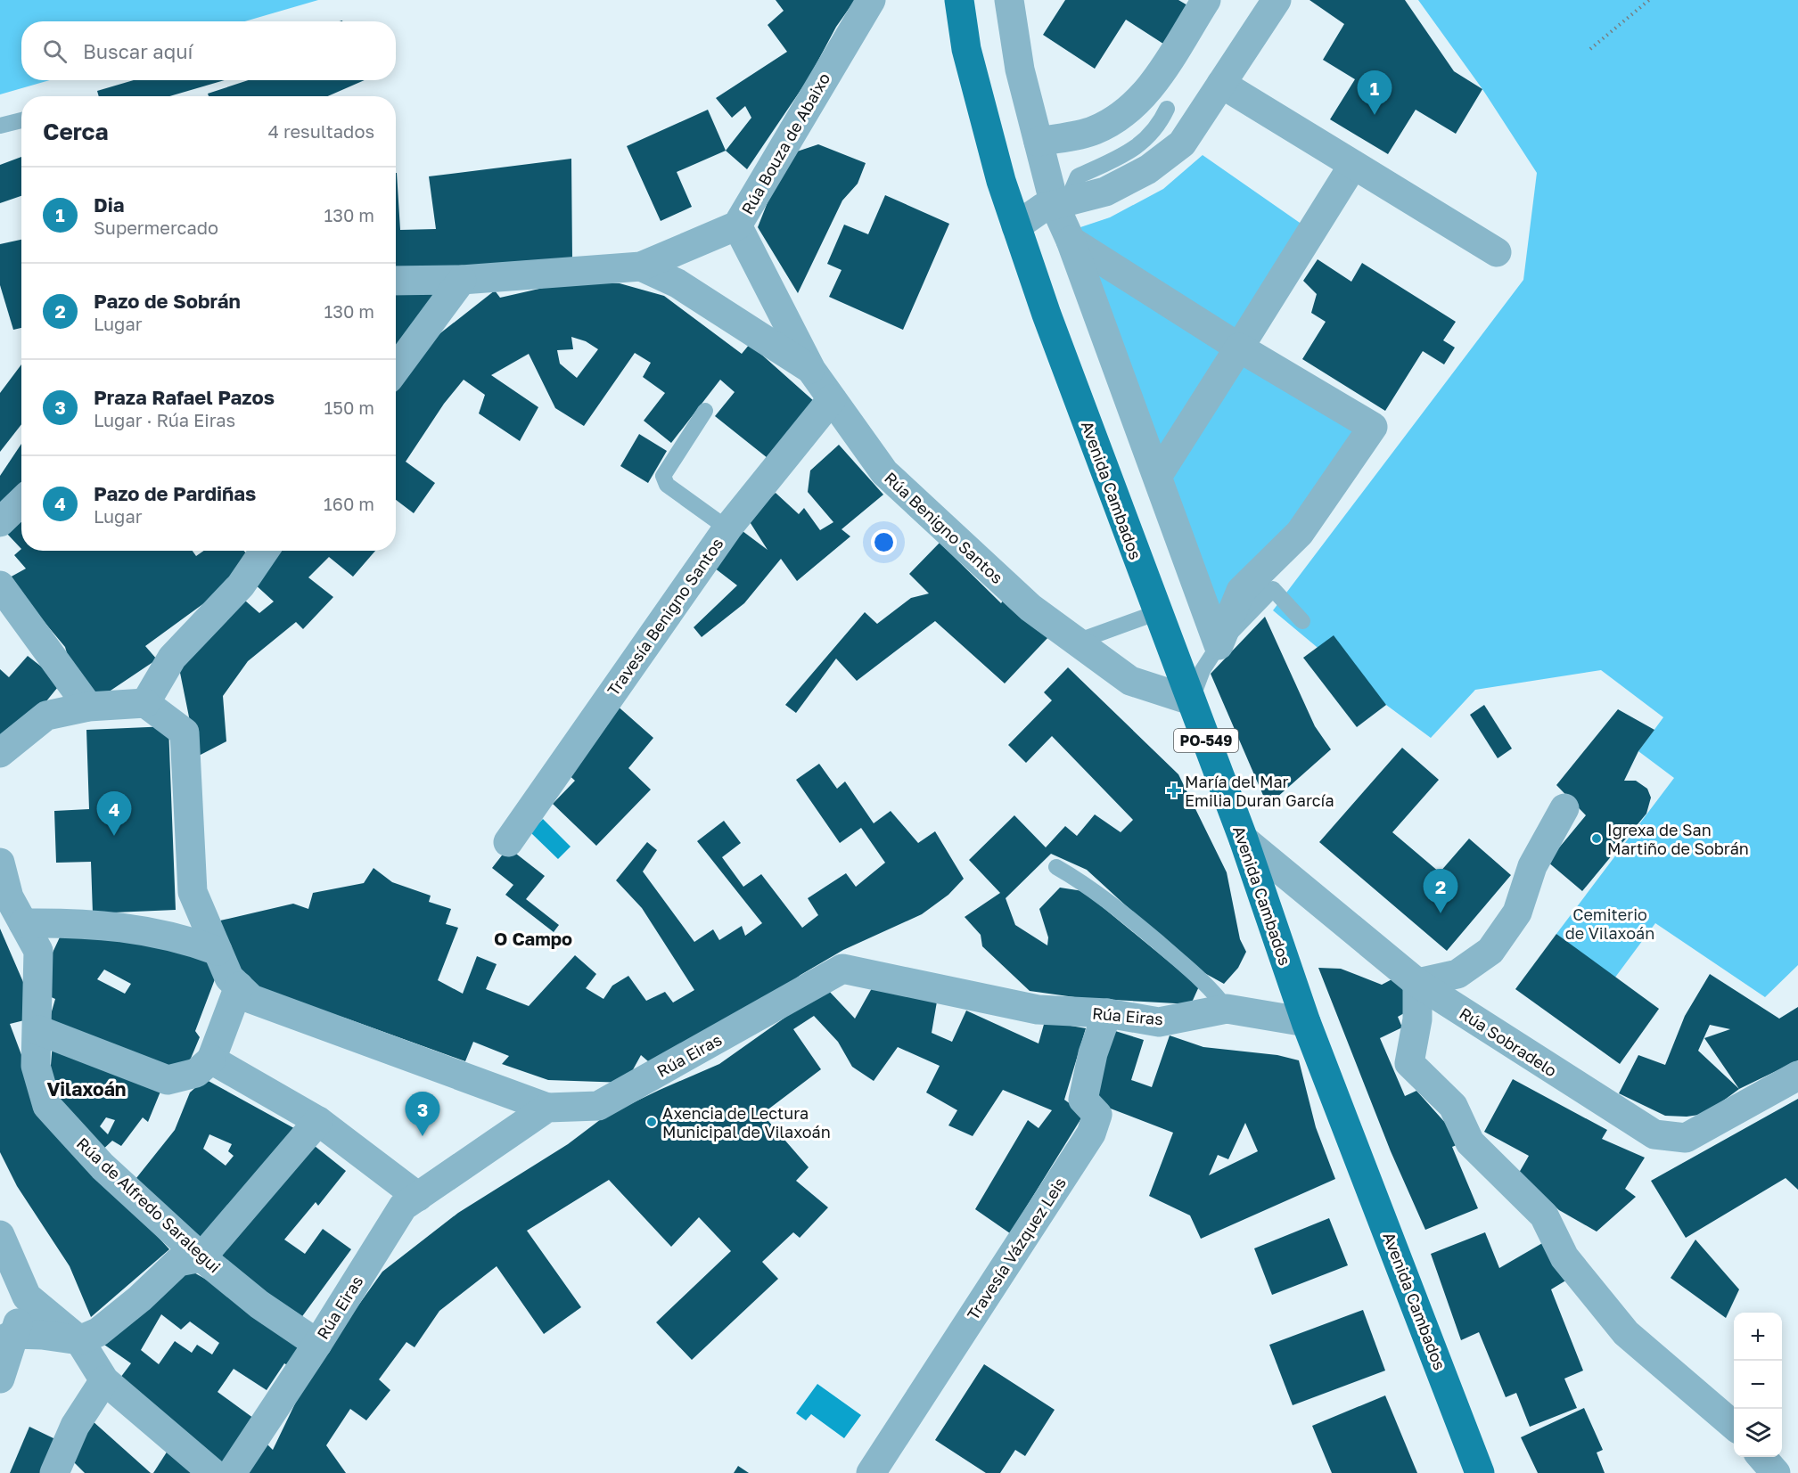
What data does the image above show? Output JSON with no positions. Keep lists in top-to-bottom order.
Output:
{
  "streets": {
    "main road": ["Avenida Cambados", "PO-549"],
    "street": [
      "Rúa Bouza de Abaixo",
      "Rúa Benigno Santos",
      "Travesía Benigno Santos",
      "Rúa Eiras",
      "Rúa Sobradelo",
      "Rúa de Alfredo Saralegui",
      "Travesía Vázquez Leis"
    ]
  },
  "crossings": [
    ["Rúa Bouza de Abaixo", "Rúa Benigno Santos"],
    ["Avenida Cambados", "Rúa Benigno Santos"],
    ["Avenida Cambados", "Rúa Eiras"],
    ["Avenida Cambados", "Rúa Sobradelo"],
    ["Rúa Benigno Santos", "Travesía Benigno Santos"],
    ["Rúa Eiras", "Rúa de Alfredo Saralegui"],
    ["Rúa Eiras", "Travesía Vázquez Leis"]
  ],
  "districts": ["O Campo", "Vilaxoán"],
  "parks": ["Cemiterio de Vilaxoán"],
  "places": {
    "health": ["María del Mar Emilia Duran García"],
    "other": ["Igrexa de San Martiño de Sobrán", "Axencia de Lectura Municipal de Vilaxoán"]
  },
  "page": {
    "search": "Buscar aquí",
    "pins": [
      "1",
      "4",
      "2",
      "3"
    ],
    "heading": ["Cerca", "4 resultados"],
    "list": [
      {
        "mark": "1",
        "name": "Dia",
        "note": "Supermercado",
        "value": "130 m"
      },
      {
        "mark": "2",
        "name": "Pazo de Sobrán",
        "note": "Lugar",
        "value": "130 m"
      },
      {
        "mark": "3",
        "name": "Praza Rafael Pazos",
        "note": "Lugar · Rúa Eiras",
        "value": "150 m"
      },
      {
        "mark": "4",
        "name": "Pazo de Pardiñas",
        "note": "Lugar",
        "value": "160 m"
      }
    ],
    "map_buttons": ["+", "−"]
  }
}
